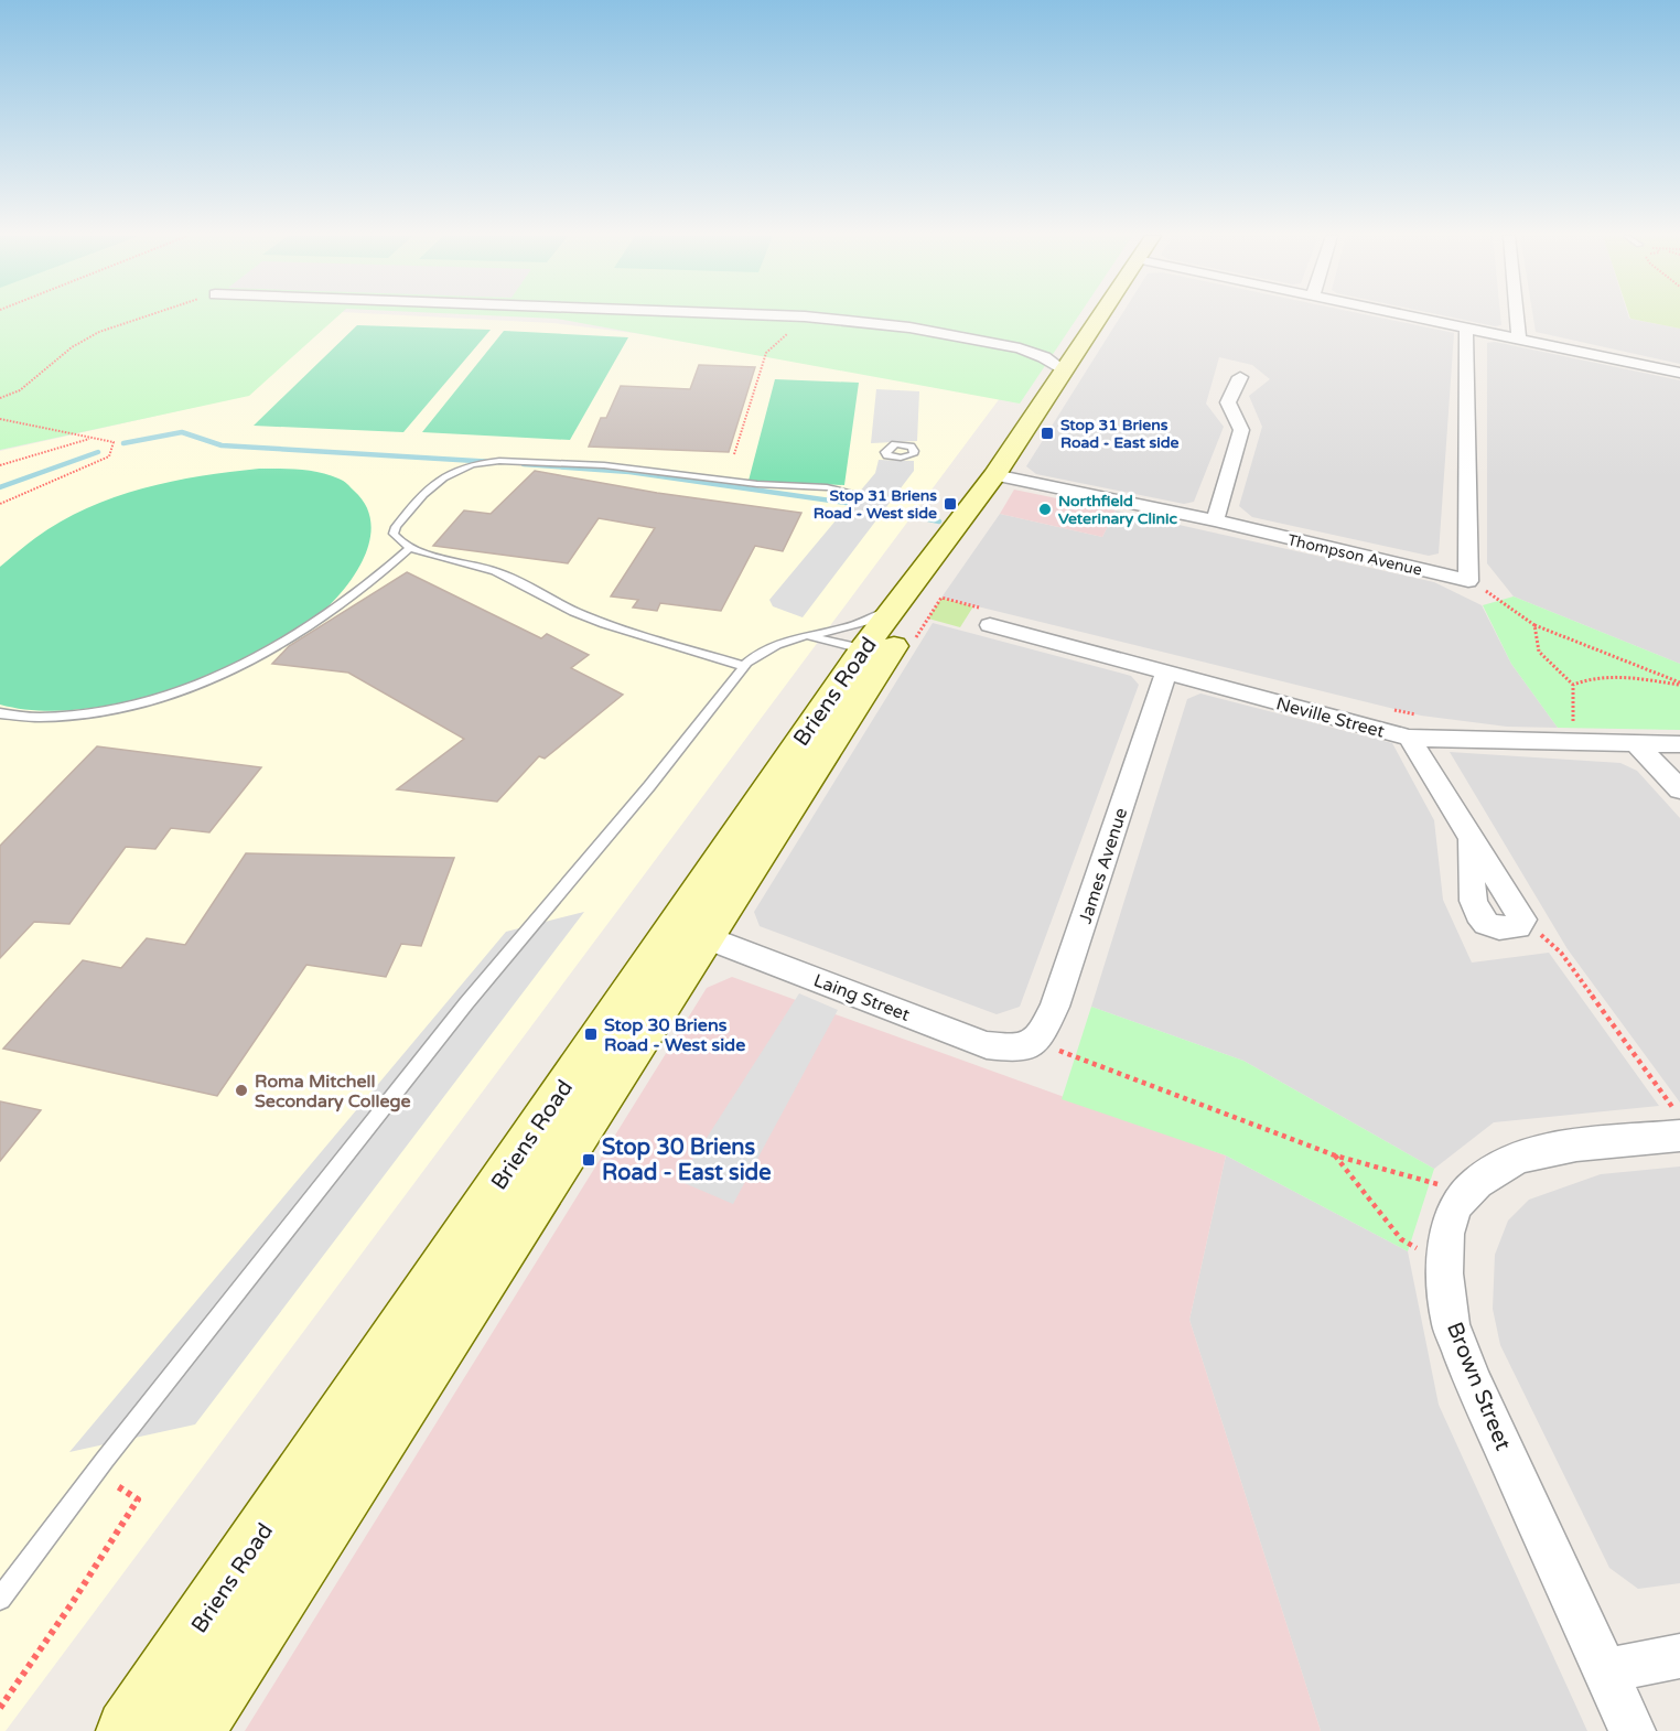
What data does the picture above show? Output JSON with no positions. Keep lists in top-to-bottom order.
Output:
{
  "streets": {
    "main road": ["Briens Road"],
    "street": [
      "Thompson Avenue",
      "Neville Street",
      "James Avenue",
      "Laing Street",
      "Brown Street"
    ]
  },
  "crossings": [
    ["Thompson Avenue", "Briens Road"],
    ["Briens Road", "Laing Street"],
    ["Neville Street", "James Avenue"],
    ["James Avenue", "Laing Street"]
  ],
  "places": {
    "transit": [
      "Stop 31 Briens Road - East side",
      "Stop 31 Briens Road - West side",
      "Stop 30 Briens Road - West side",
      "Stop 30 Briens Road - East side"
    ],
    "other": ["Northfield Veterinary Clinic", "Roma Mitchell Secondary College"]
  }
}
